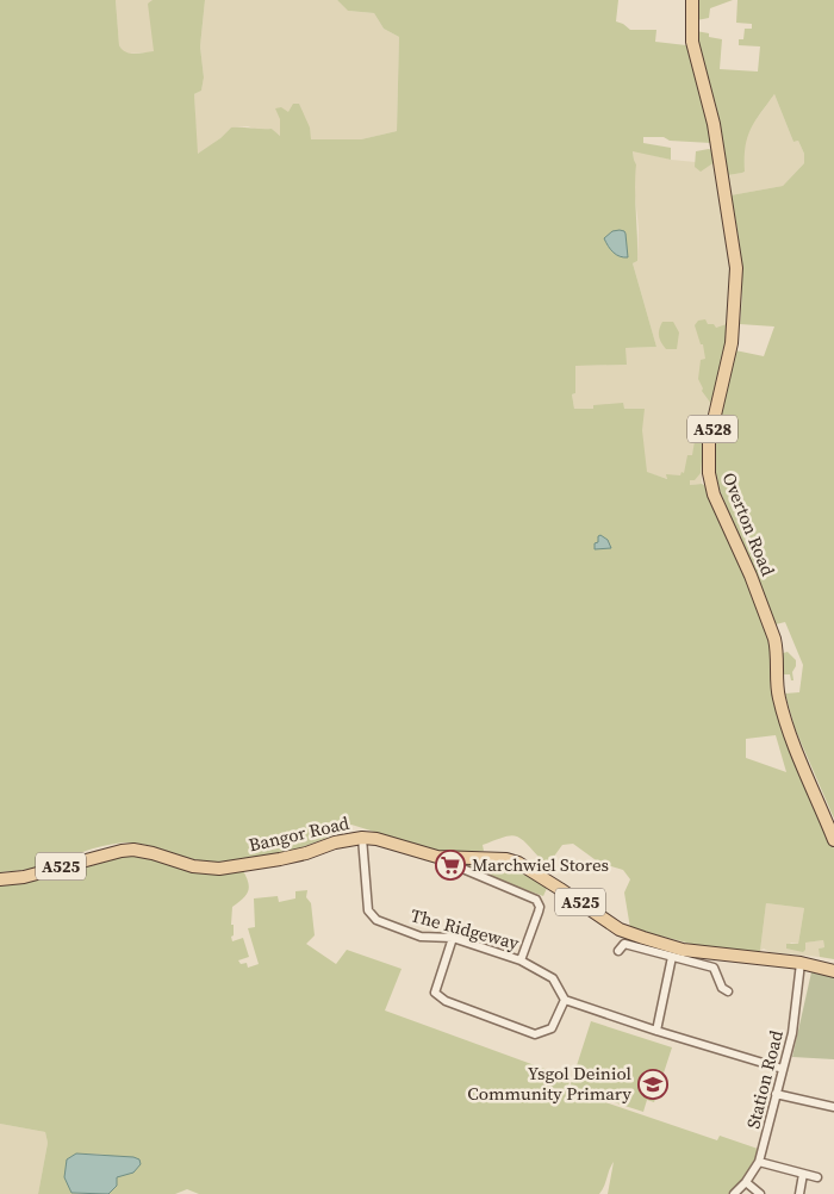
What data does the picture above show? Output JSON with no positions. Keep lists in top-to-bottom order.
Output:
{
  "streets": {
    "main road": [
      "A528",
      "Overton Road",
      "Bangor Road",
      "A525"
    ],
    "street": ["The Ridgeway", "Station Road"]
  },
  "crossings": [
    ["Bangor Road", "The Ridgeway"],
    ["Bangor Road", "Station Road"]
  ],
  "places": {
    "supermarket": ["Marchwiel Stores"],
    "school or university": ["Ysgol Deiniol Community Primary"]
  }
}
